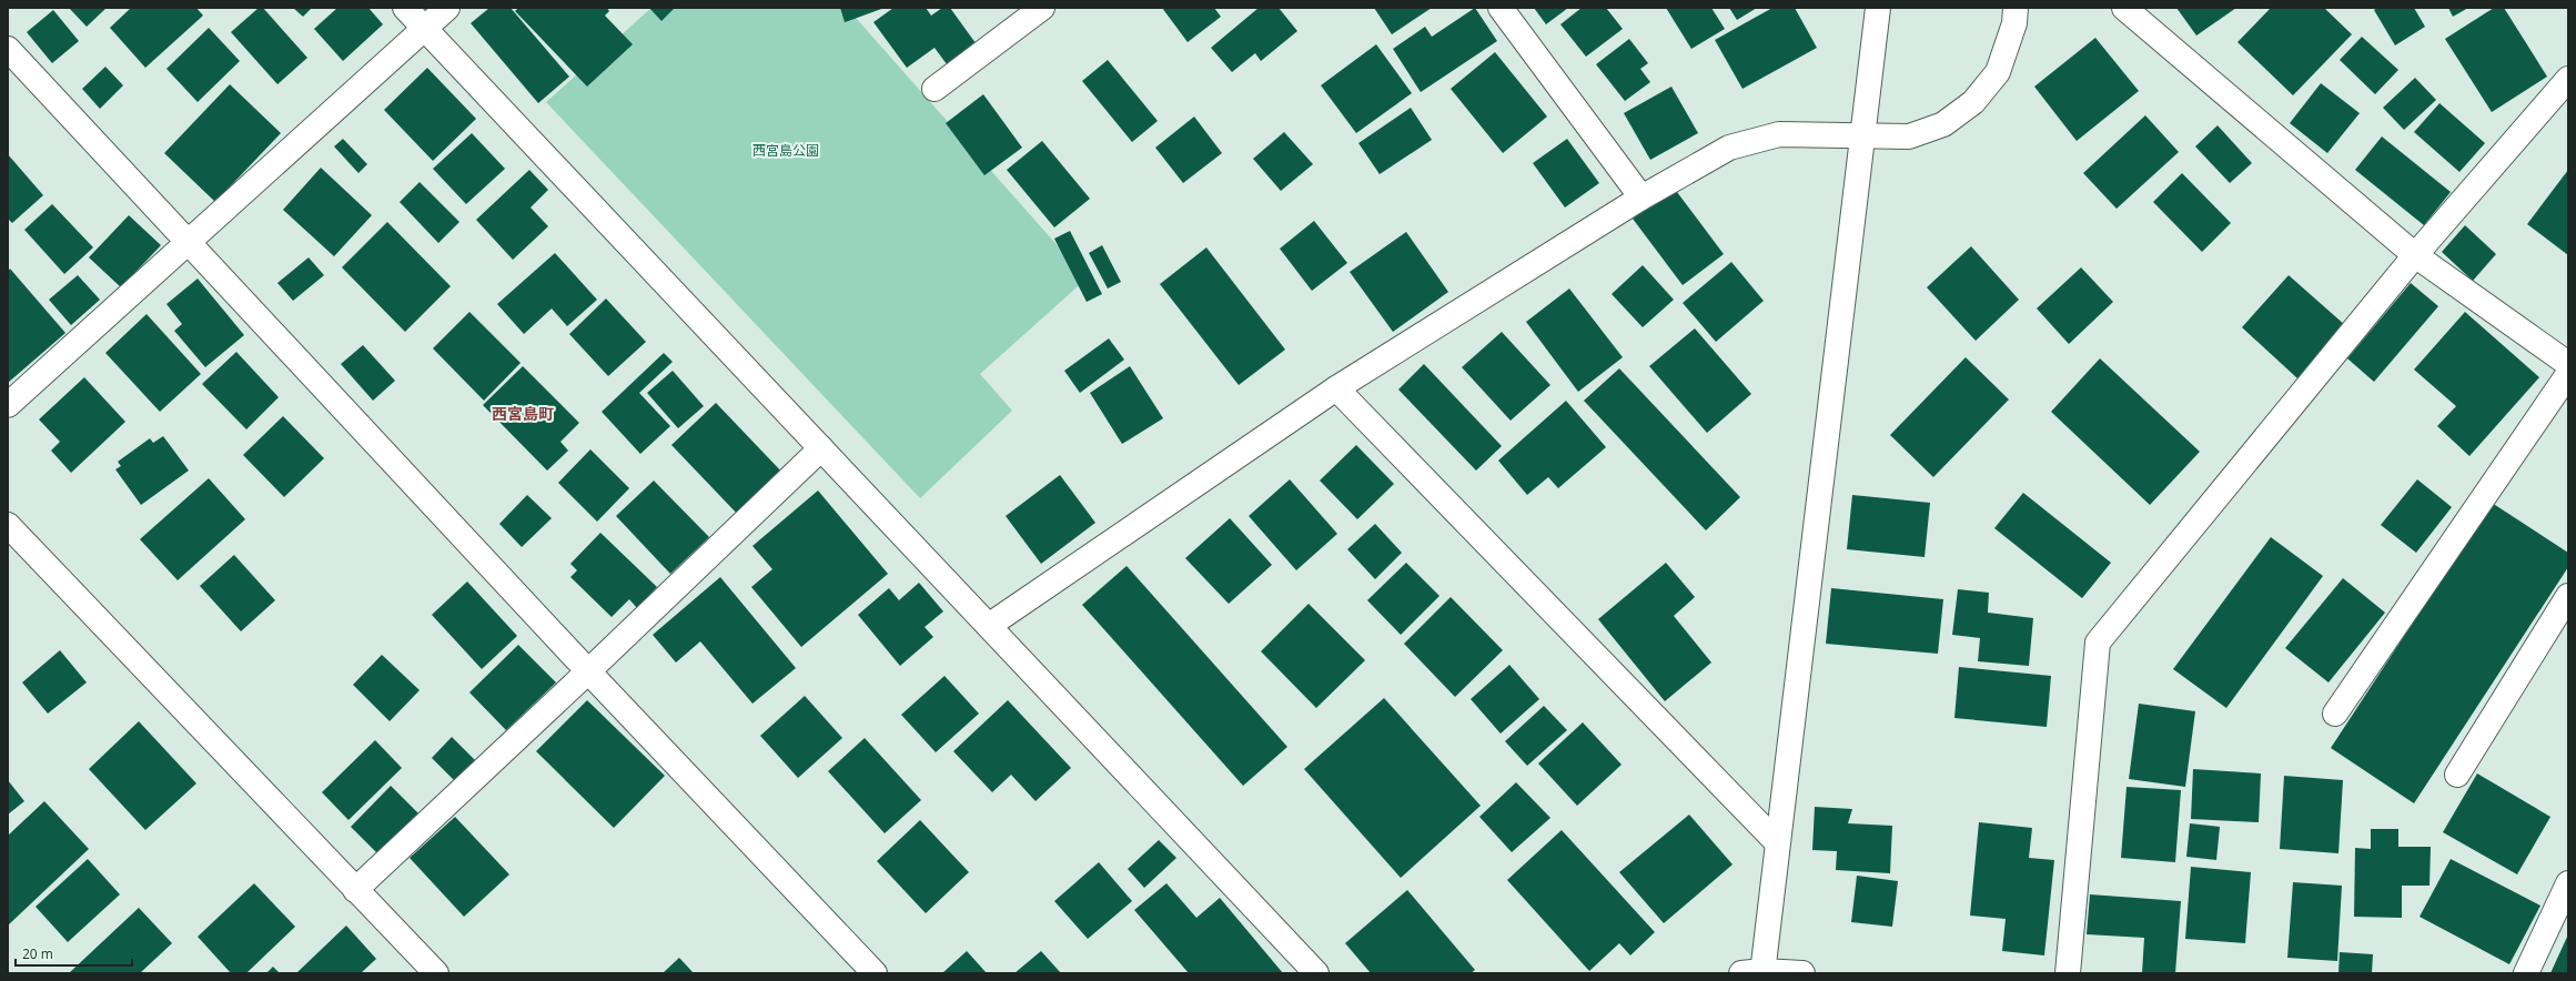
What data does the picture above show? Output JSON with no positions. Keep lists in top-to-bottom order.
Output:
{
  "districts": ["西宮島町"],
  "parks": ["西宮島公園"],
  "scale_bar": "20 m"
}
